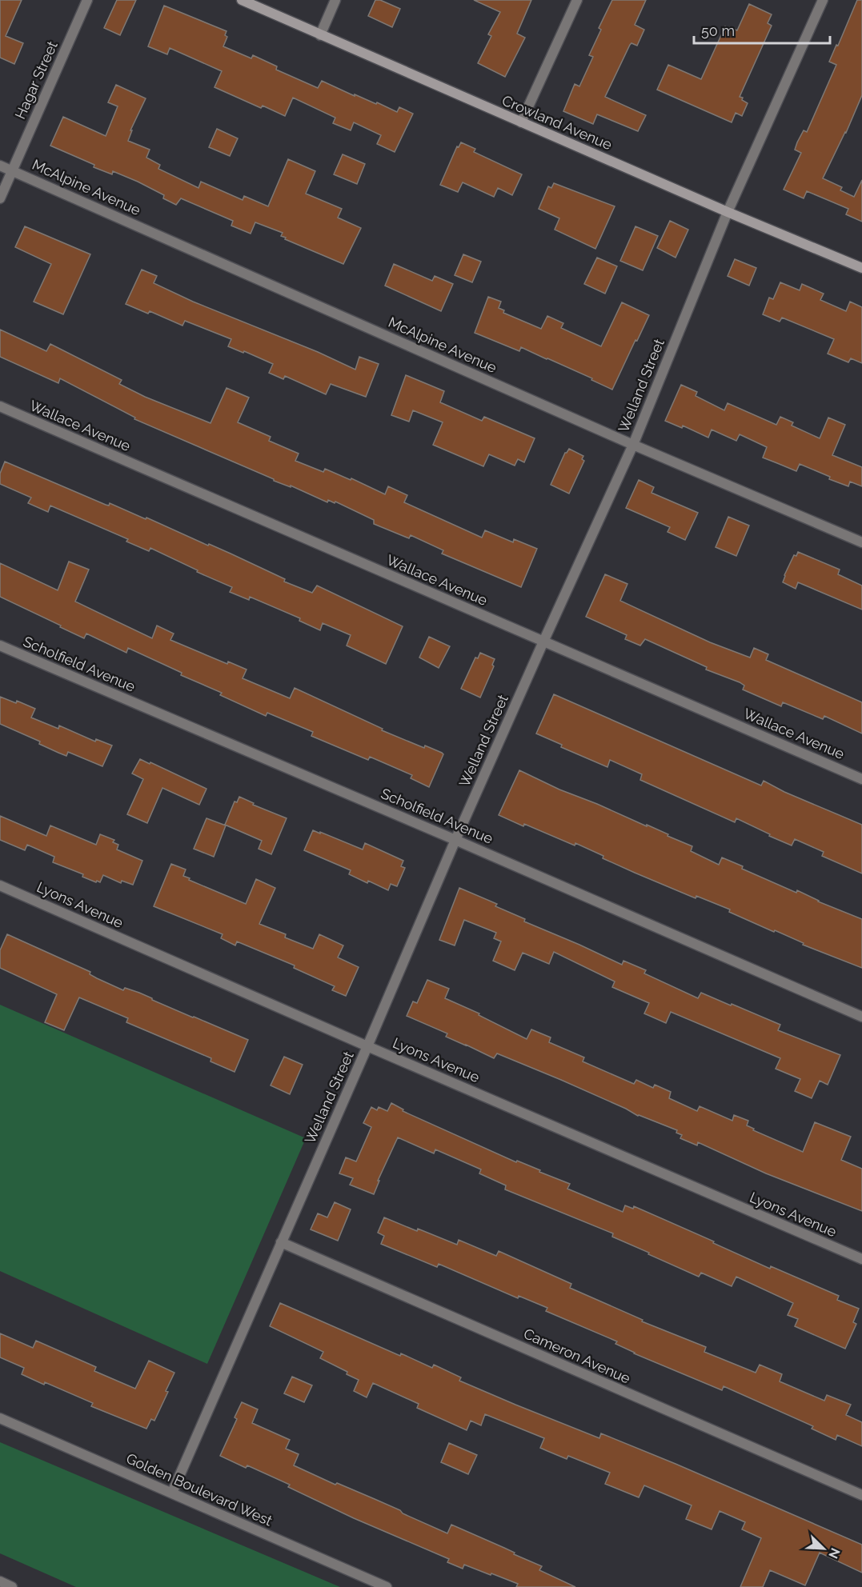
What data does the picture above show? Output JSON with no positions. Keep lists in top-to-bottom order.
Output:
{
  "streets": {
    "main road": ["Crowland Avenue"],
    "street": [
      "Hagar Street",
      "McAlpine Avenue",
      "Welland Street",
      "Wallace Avenue",
      "Scholfield Avenue",
      "Lyons Avenue",
      "Cameron Avenue",
      "Golden Boulevard West"
    ]
  },
  "crossings": [
    ["Hagar Street", "McAlpine Avenue"],
    ["Crowland Avenue", "Welland Street"],
    ["McAlpine Avenue", "Welland Street"],
    ["Welland Street", "Wallace Avenue"],
    ["Welland Street", "Scholfield Avenue"],
    ["Welland Street", "Lyons Avenue"],
    ["Welland Street", "Cameron Avenue"],
    ["Welland Street", "Golden Boulevard West"]
  ],
  "scale_bar": "50 m",
  "north": "bottom right"
}
